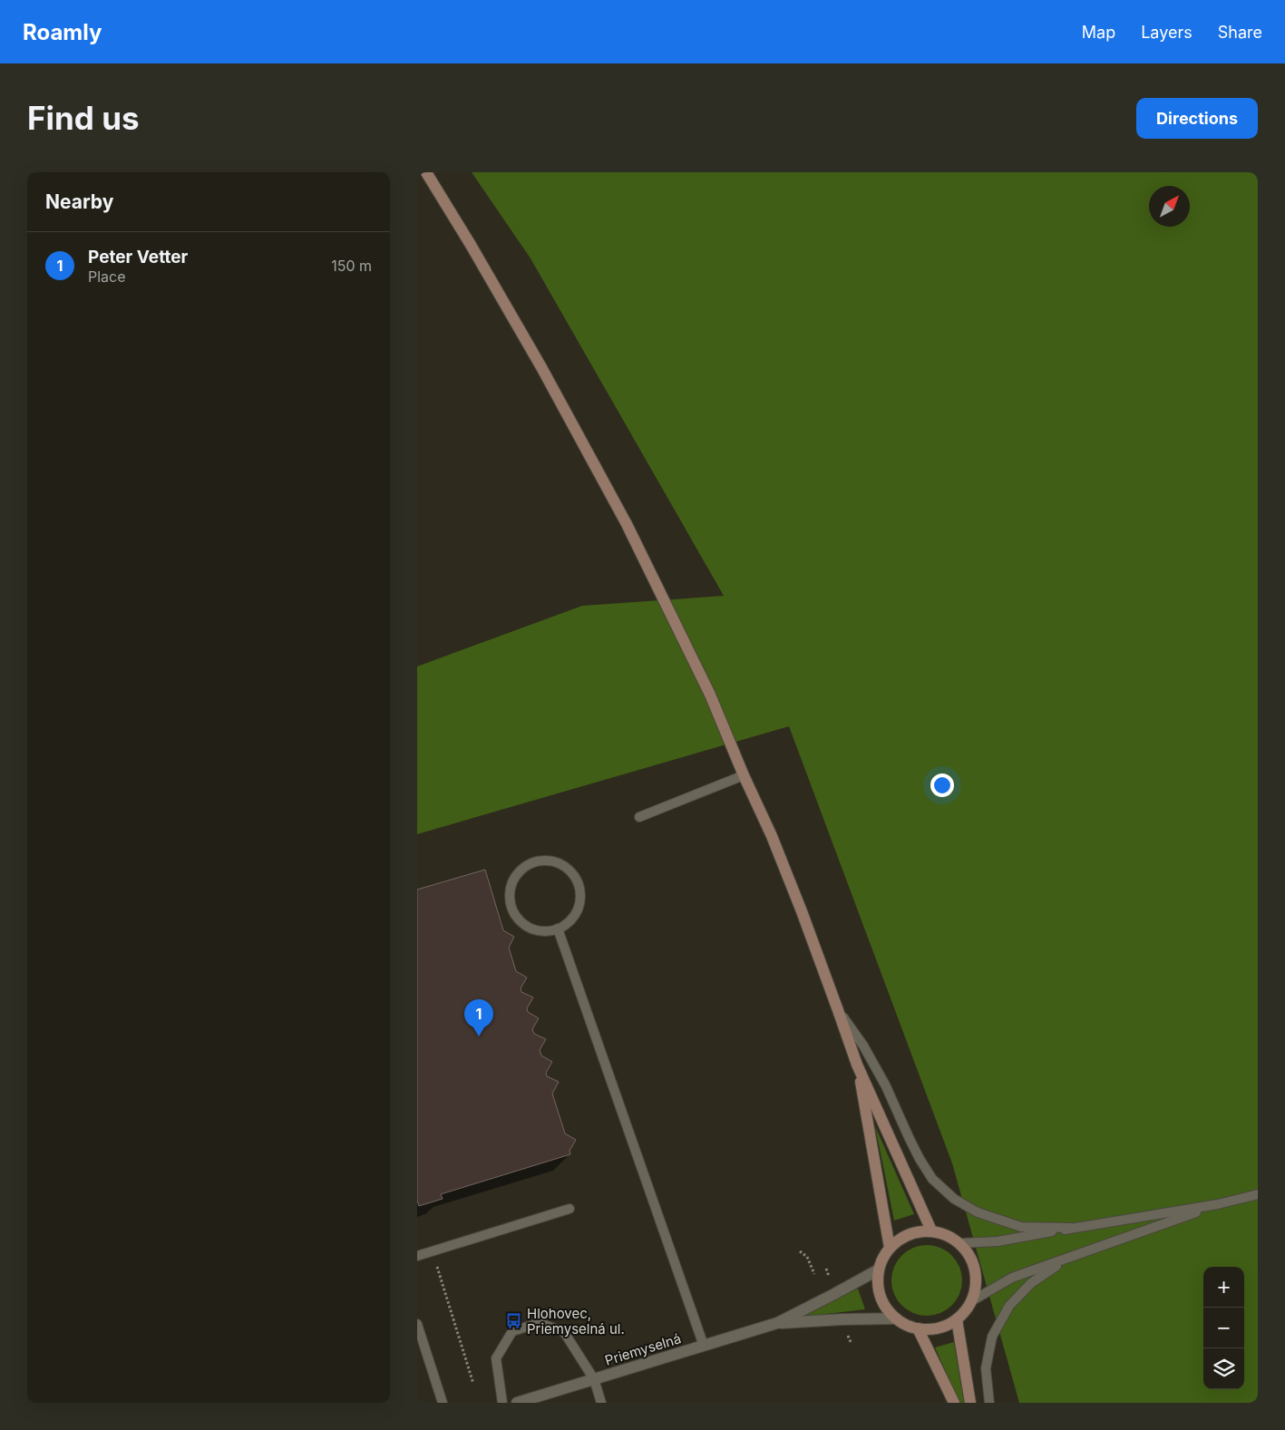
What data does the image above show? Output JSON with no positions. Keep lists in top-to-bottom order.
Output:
{
  "streets": {
    "street": ["Priemyselná"]
  },
  "places": {
    "bus stop": ["Hlohovec, Priemyselná ul."]
  },
  "north": "top right",
  "page": {
    "header": "Roamly",
    "nav": ["Map", "Layers", "Share"],
    "buttons": "Directions",
    "title": "Find us",
    "heading": "Nearby",
    "list": [
      {
        "mark": "1",
        "name": "Peter Vetter",
        "note": "Place",
        "value": "150 m"
      }
    ],
    "pins": "1",
    "map_buttons": ["+", "−"]
  }
}
